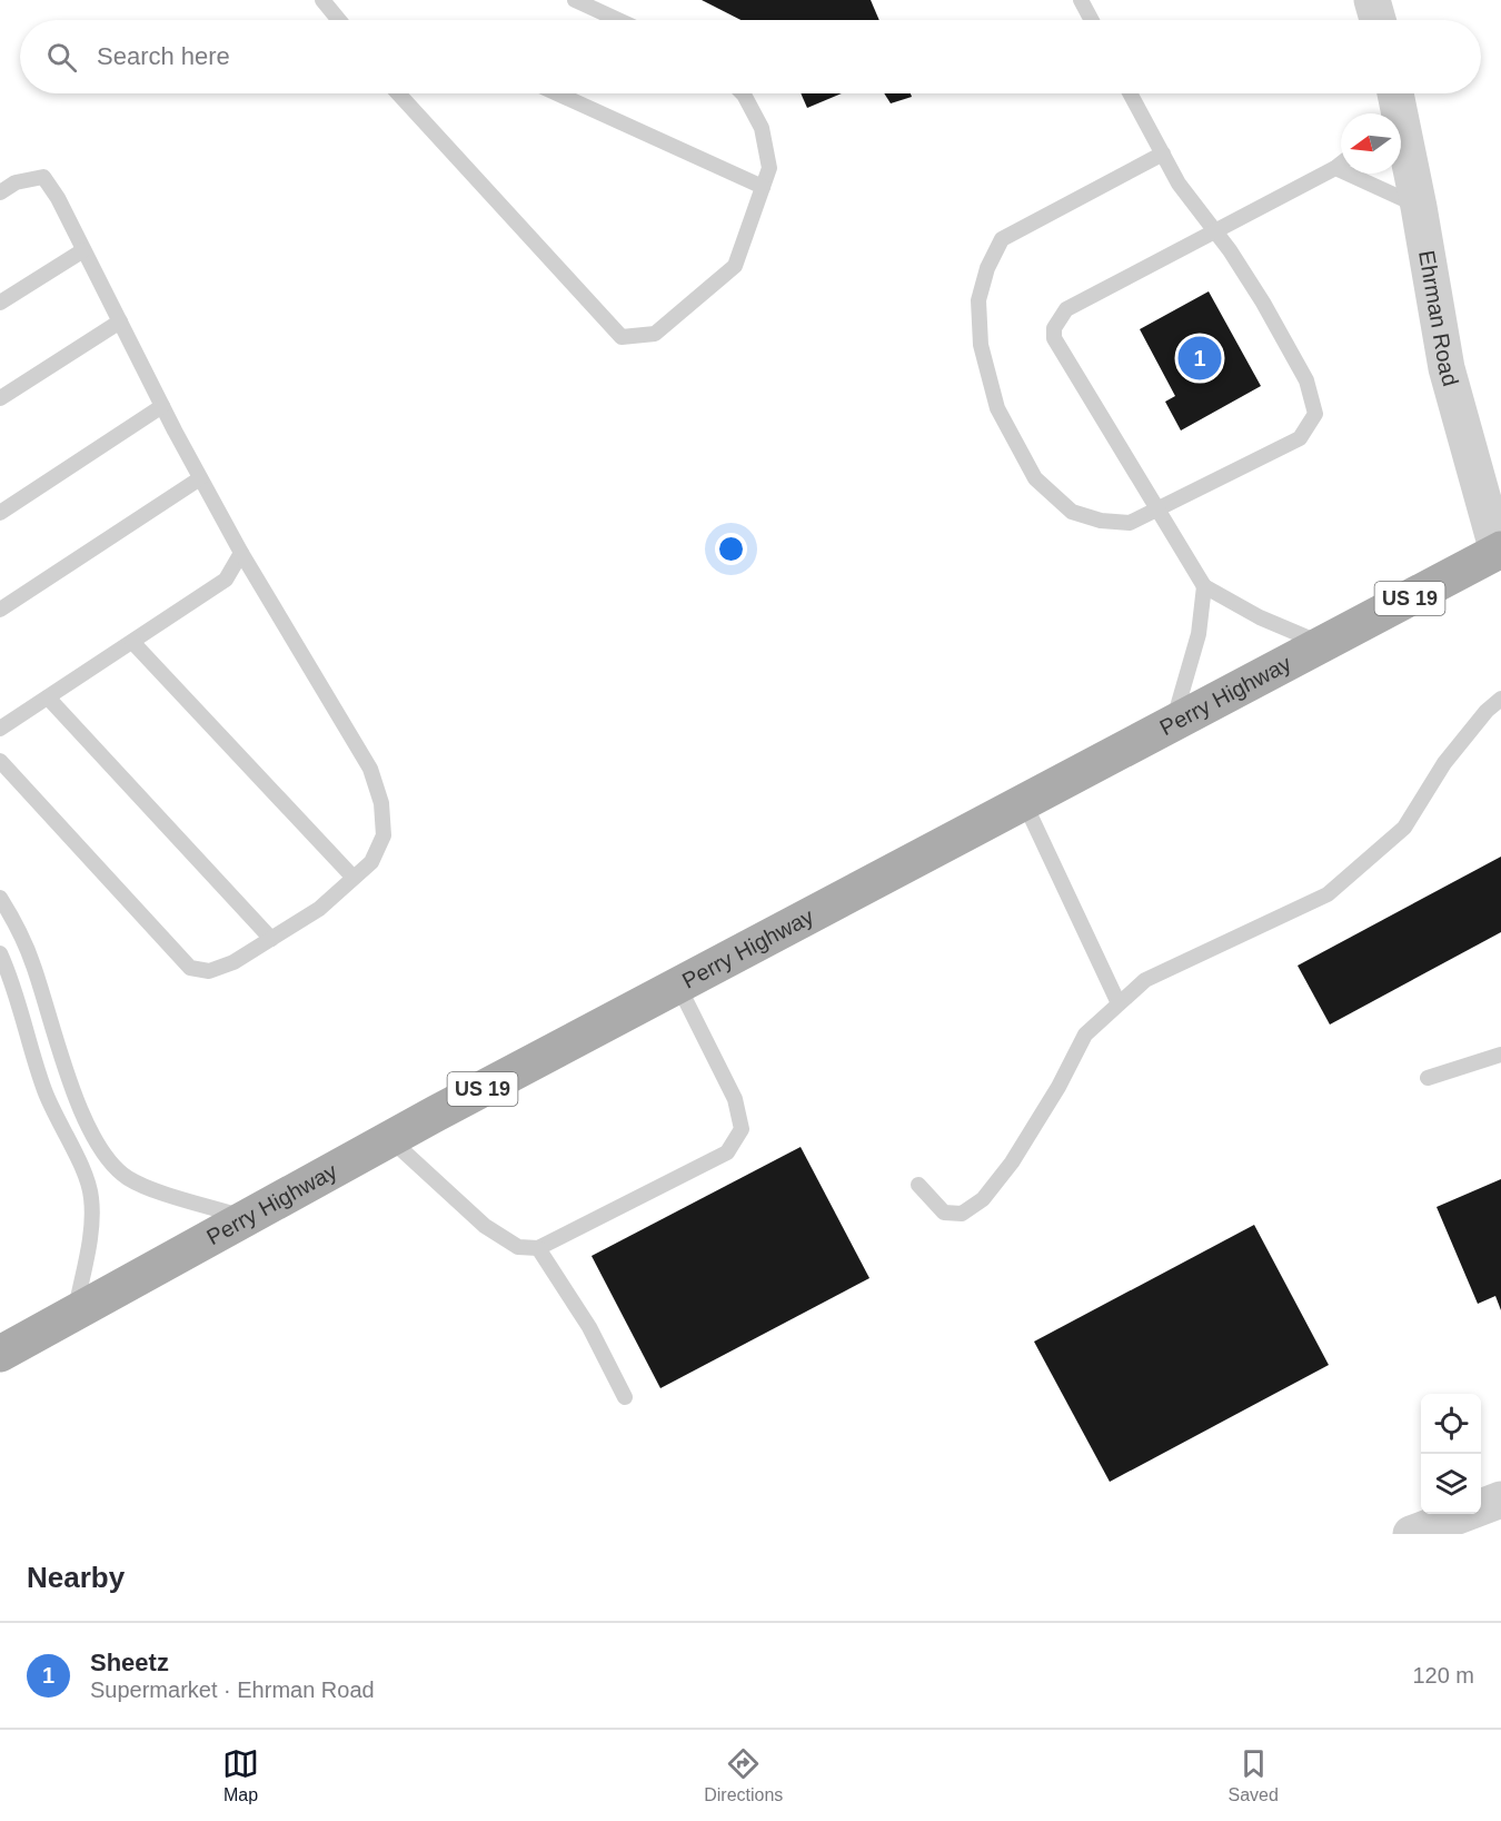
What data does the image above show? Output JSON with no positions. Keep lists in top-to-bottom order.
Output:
{
  "streets": {
    "main road": ["US 19", "Perry Highway"],
    "street": ["Ehrman Road"]
  },
  "crossings": [
    ["Ehrman Road", "Perry Highway"]
  ],
  "north": "left",
  "page": {
    "search": "Search here",
    "pins": "1",
    "heading": "Nearby",
    "list": [
      {
        "mark": "1",
        "name": "Sheetz",
        "note": "Supermarket · Ehrman Road",
        "value": "120 m"
      }
    ],
    "nav": ["Map", "Directions", "Saved"]
  }
}
